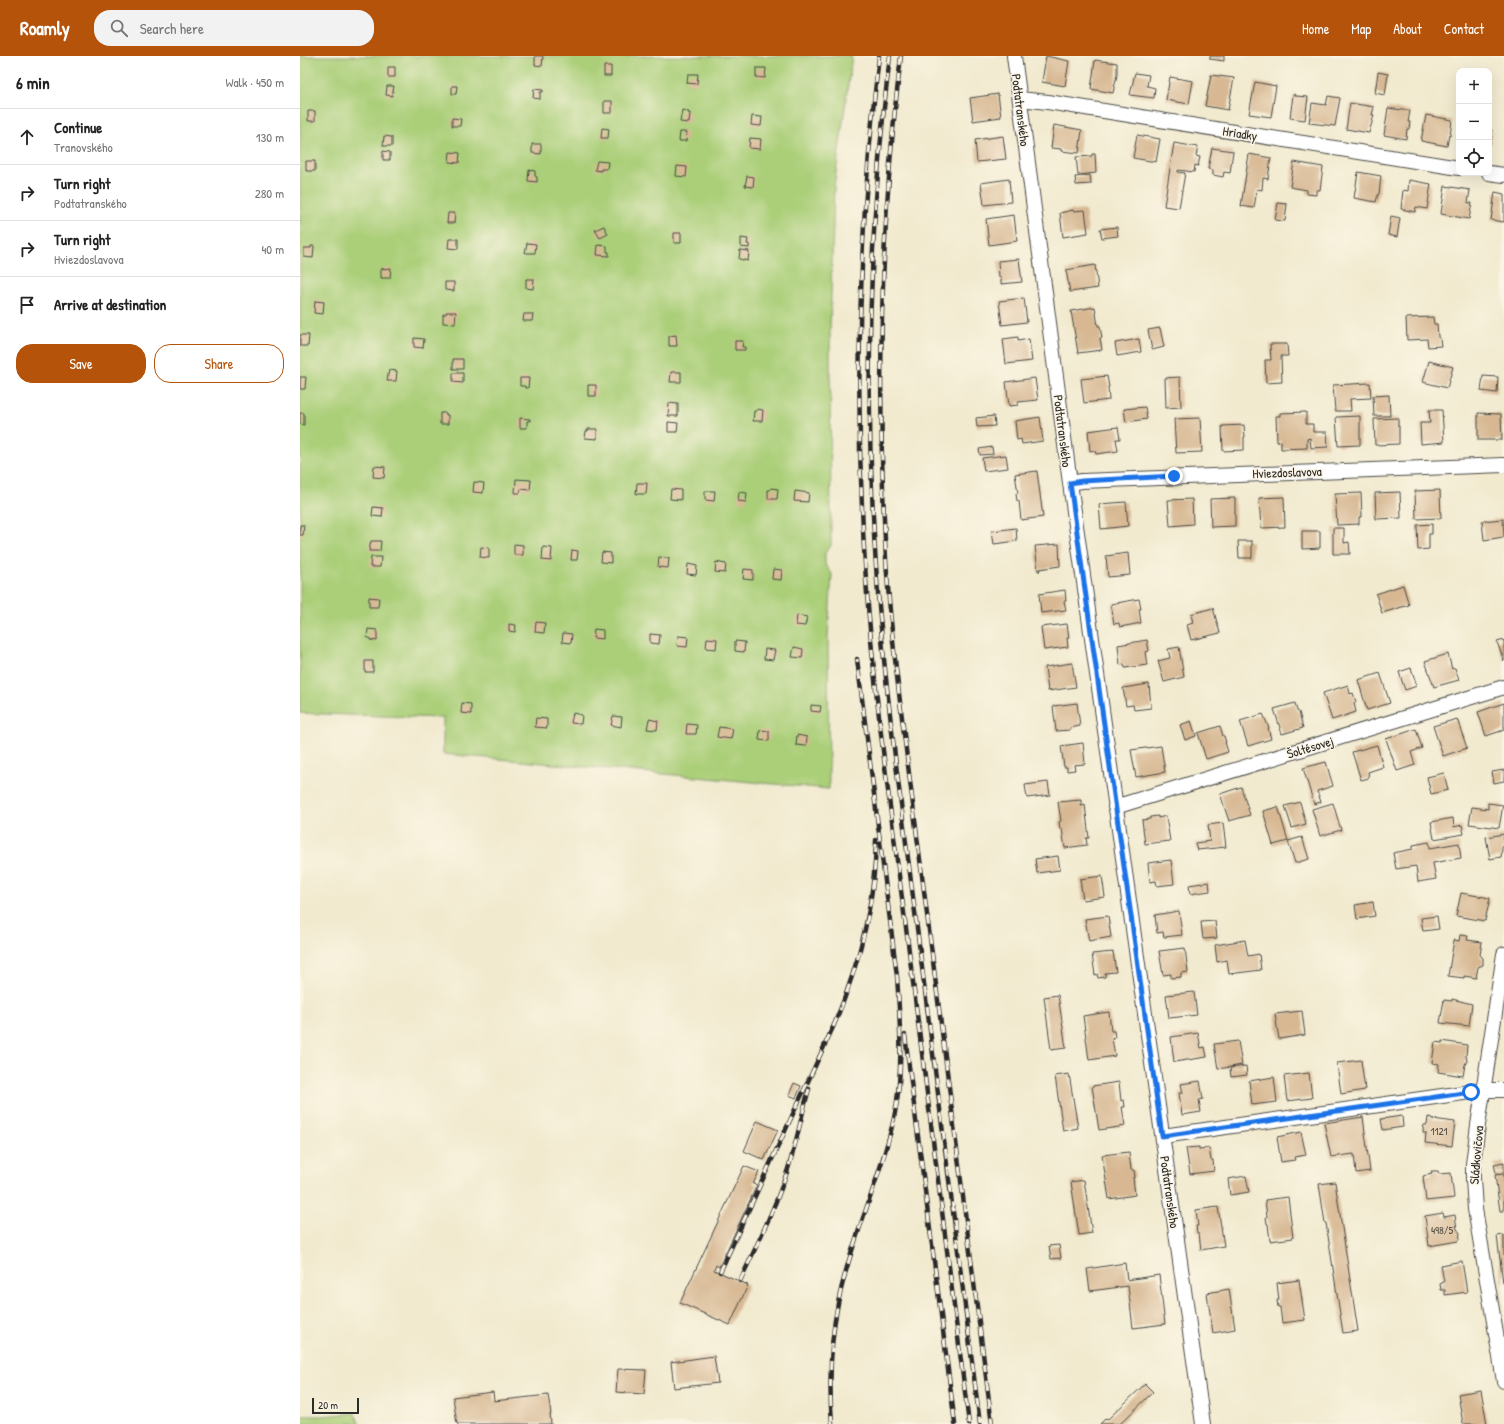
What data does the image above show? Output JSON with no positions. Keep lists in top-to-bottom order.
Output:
{
  "streets": {
    "street": [
      "Podtatranského",
      "Hriadky",
      "Hviezdoslavova",
      "Šoltésovej",
      "Sládkovičova"
    ]
  },
  "crossings": [
    ["Podtatranského", "Hriadky"],
    ["Podtatranského", "Hviezdoslavova"],
    ["Podtatranského", "Šoltésovej"]
  ],
  "house_numbers": ["1121", "498/5"],
  "scale_bar": "20 m",
  "page": {
    "header": "Roamly",
    "search": "Search here",
    "nav": [
      "Home",
      "Map",
      "About",
      "Contact"
    ],
    "heading": ["6 min", "Walk · 450 m"],
    "map_buttons": ["+", "−"],
    "list": [
      ["Continue", "Tranovského", "130 m"],
      ["Turn right", "Podtatranského", "280 m"],
      ["Turn right", "Hviezdoslavova", "40 m"],
      "Arrive at destination"
    ],
    "buttons": ["Save", "Share"],
    "scale": "20 m"
  }
}
